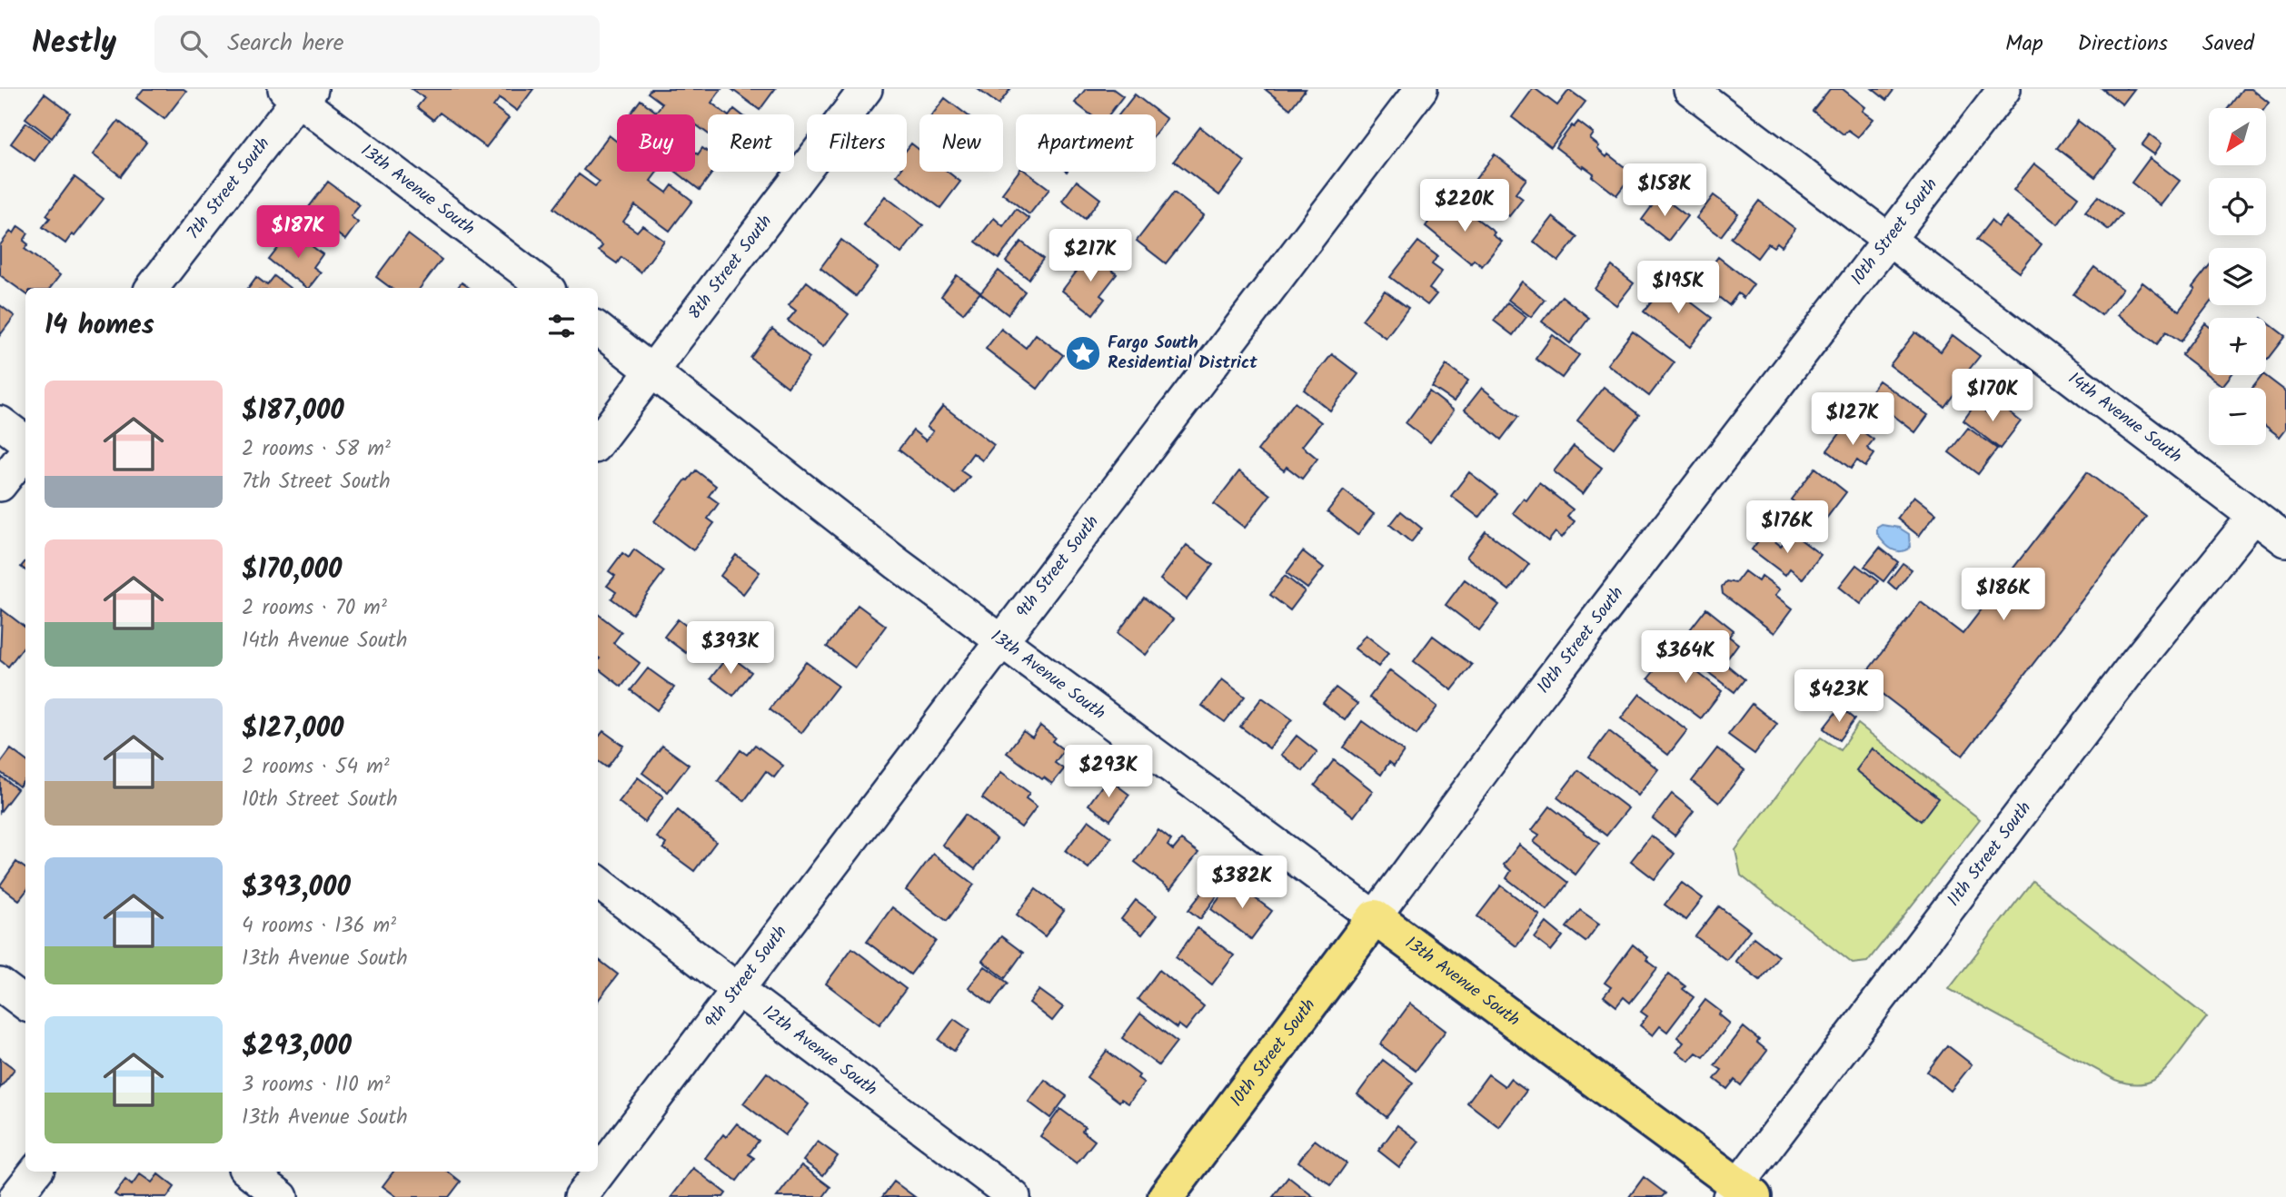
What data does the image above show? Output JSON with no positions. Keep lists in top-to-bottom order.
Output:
{
  "streets": {
    "main road": ["13th Avenue South", "10th Street South"],
    "street": [
      "7th Street South",
      "8th Street South",
      "14th Avenue South",
      "9th Street South",
      "11th Street South",
      "12th Avenue South"
    ]
  },
  "crossings": [
    ["7th Street South", "13th Avenue South"],
    ["13th Avenue South", "10th Street South"],
    ["13th Avenue South", "8th Street South"],
    ["13th Avenue South", "9th Street South"],
    ["13th Avenue South", "11th Street South"],
    ["10th Street South", "14th Avenue South"],
    ["14th Avenue South", "11th Street South"],
    ["9th Street South", "12th Avenue South"]
  ],
  "places": {
    "place": ["Fargo South Residential District"]
  },
  "north": "bottom left",
  "page": {
    "header": "Nestly",
    "search": "Search here",
    "nav": ["Map", "Directions", "Saved"],
    "map_buttons": ["+", "−"],
    "chip": [
      "Buy",
      "Rent",
      "Filters",
      "New",
      "Apartment"
    ],
    "price": [
      "$158K",
      "$220K",
      "$187K",
      "$217K",
      "$195K",
      "$170K",
      "$127K",
      "$176K",
      "$186K",
      "$393K",
      "$364K",
      "$423K",
      "$293K",
      "$382K"
    ],
    "heading": "14 homes",
    "list": [
      {
        "name": "$187,000",
        "note": "2 rooms · 58 m² · 7th Street South"
      },
      {
        "name": "$170,000",
        "note": "2 rooms · 70 m² · 14th Avenue South"
      },
      {
        "name": "$127,000",
        "note": "2 rooms · 54 m² · 10th Street South"
      },
      {
        "name": "$393,000",
        "note": "4 rooms · 136 m² · 13th Avenue South"
      },
      {
        "name": "$293,000",
        "note": "3 rooms · 110 m² · 13th Avenue South"
      }
    ]
  }
}
